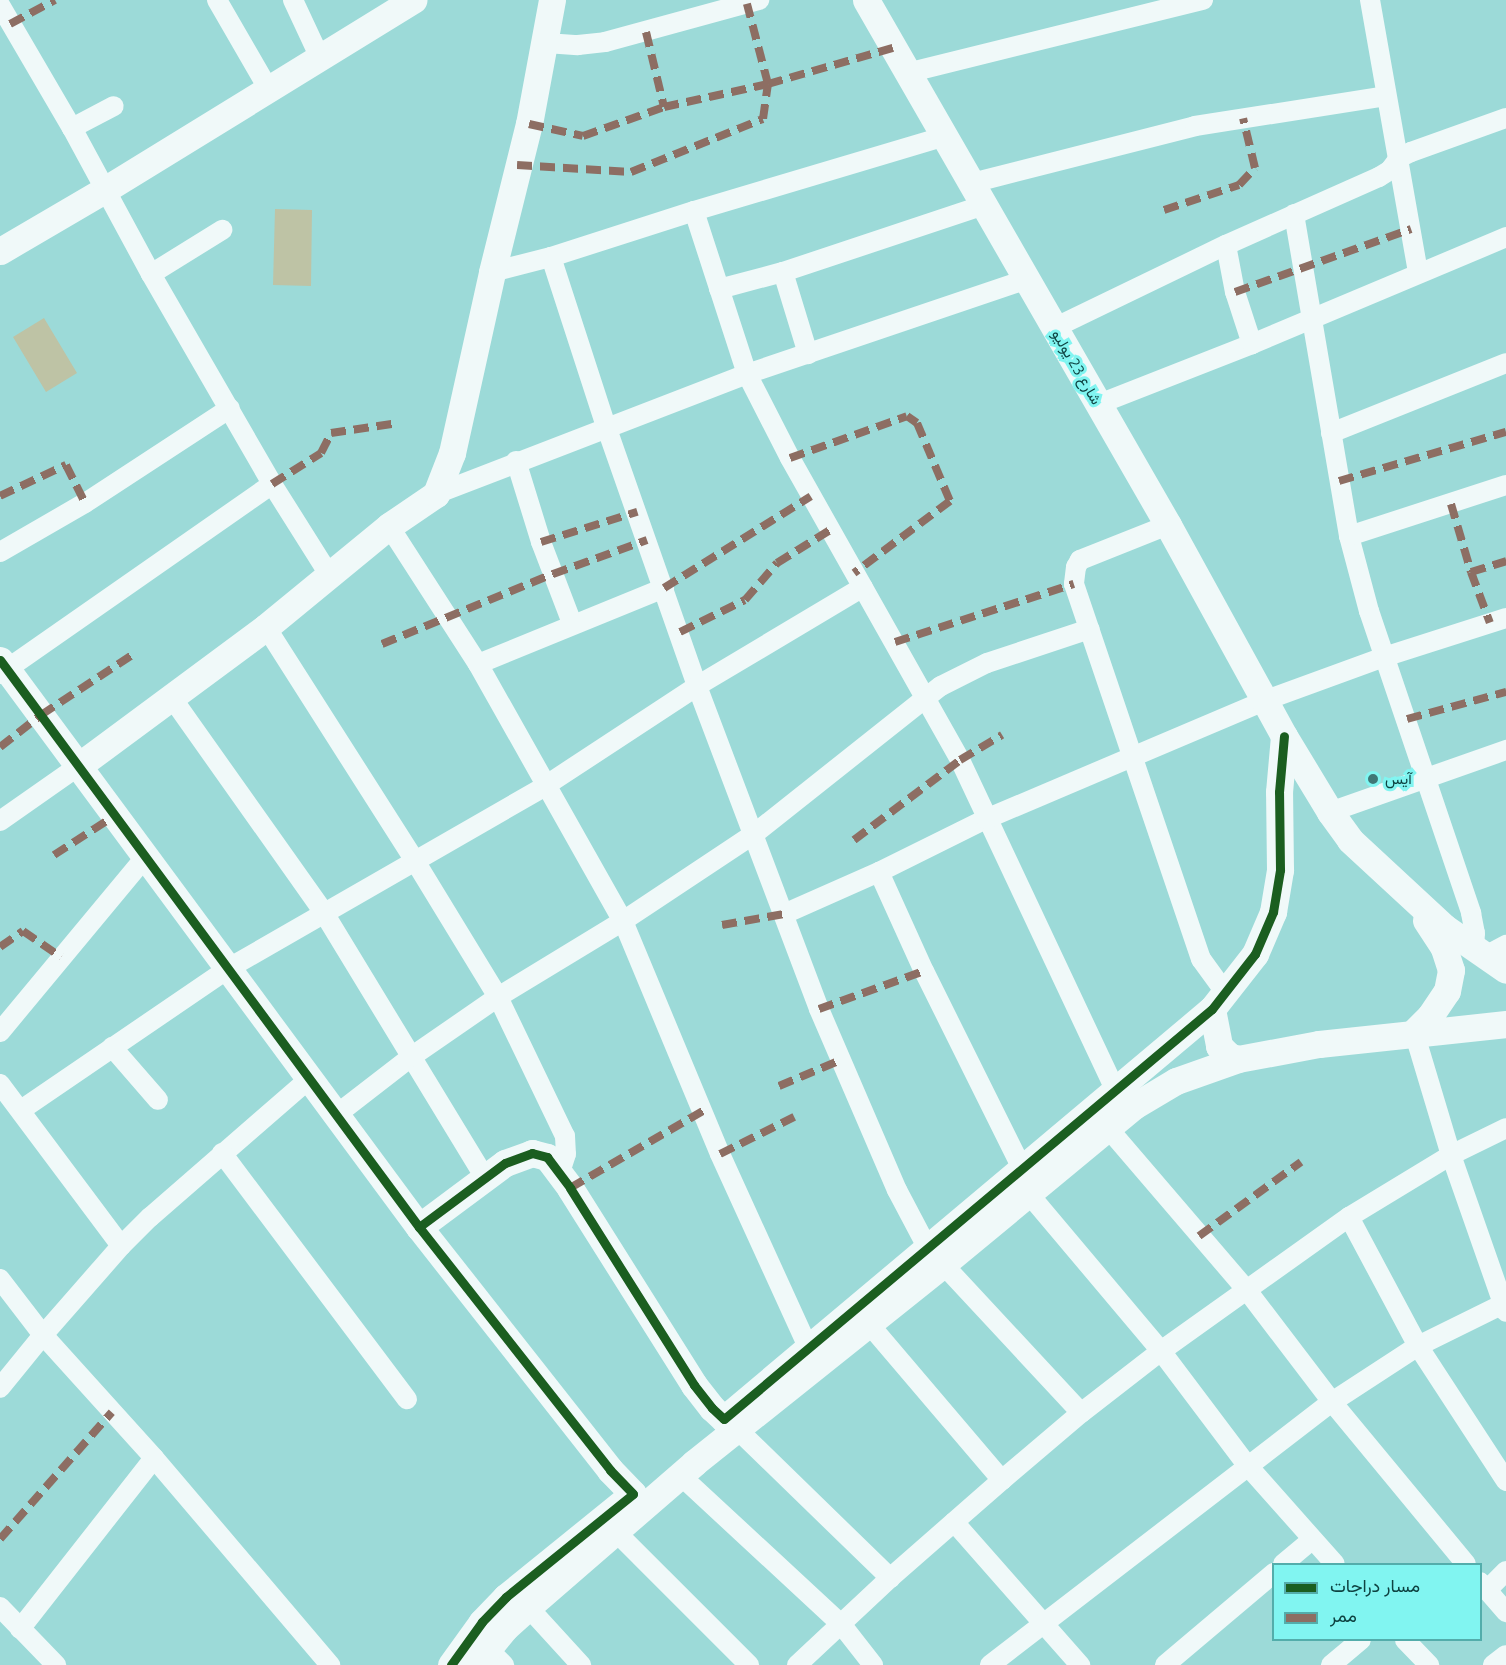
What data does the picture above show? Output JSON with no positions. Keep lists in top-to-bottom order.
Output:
{
  "streets": {
    "street": ["شارع 23 يوليو"]
  },
  "places": ["آيس"],
  "legend": ["مسار دراجات", "ممر"]
}
